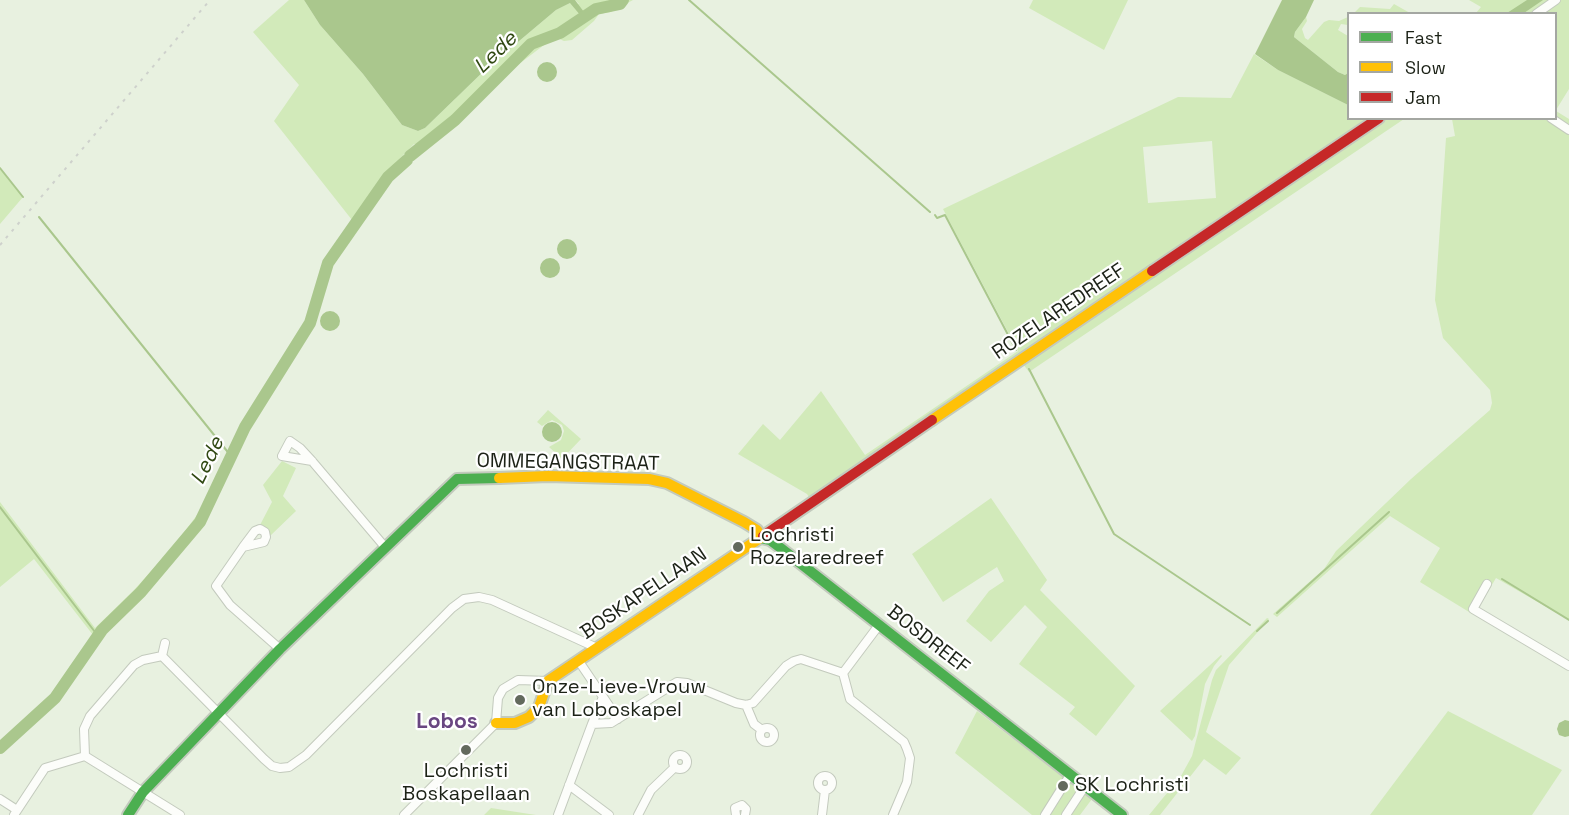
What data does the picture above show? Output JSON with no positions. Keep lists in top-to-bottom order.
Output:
{
  "streets": {
    "street": [
      "ROZELAREDREEF",
      "OMMEGANGSTRAAT",
      "BOSKAPELLAAN",
      "BOSDREEF"
    ]
  },
  "crossings": [
    ["ROZELAREDREEF", "OMMEGANGSTRAAT"],
    ["ROZELAREDREEF", "BOSKAPELLAAN"],
    ["ROZELAREDREEF", "BOSDREEF"],
    ["OMMEGANGSTRAAT", "BOSKAPELLAAN"],
    ["OMMEGANGSTRAAT", "BOSDREEF"],
    ["BOSKAPELLAAN", "BOSDREEF"]
  ],
  "districts": ["Lobos"],
  "water": ["Lede"],
  "places": [
    "Lochristi Rozelaredreef",
    "Onze-Lieve-Vrouw van Loboskapel",
    "Lochristi Boskapellaan",
    "SK Lochristi"
  ],
  "legend": ["Fast", "Slow", "Jam"]
}
